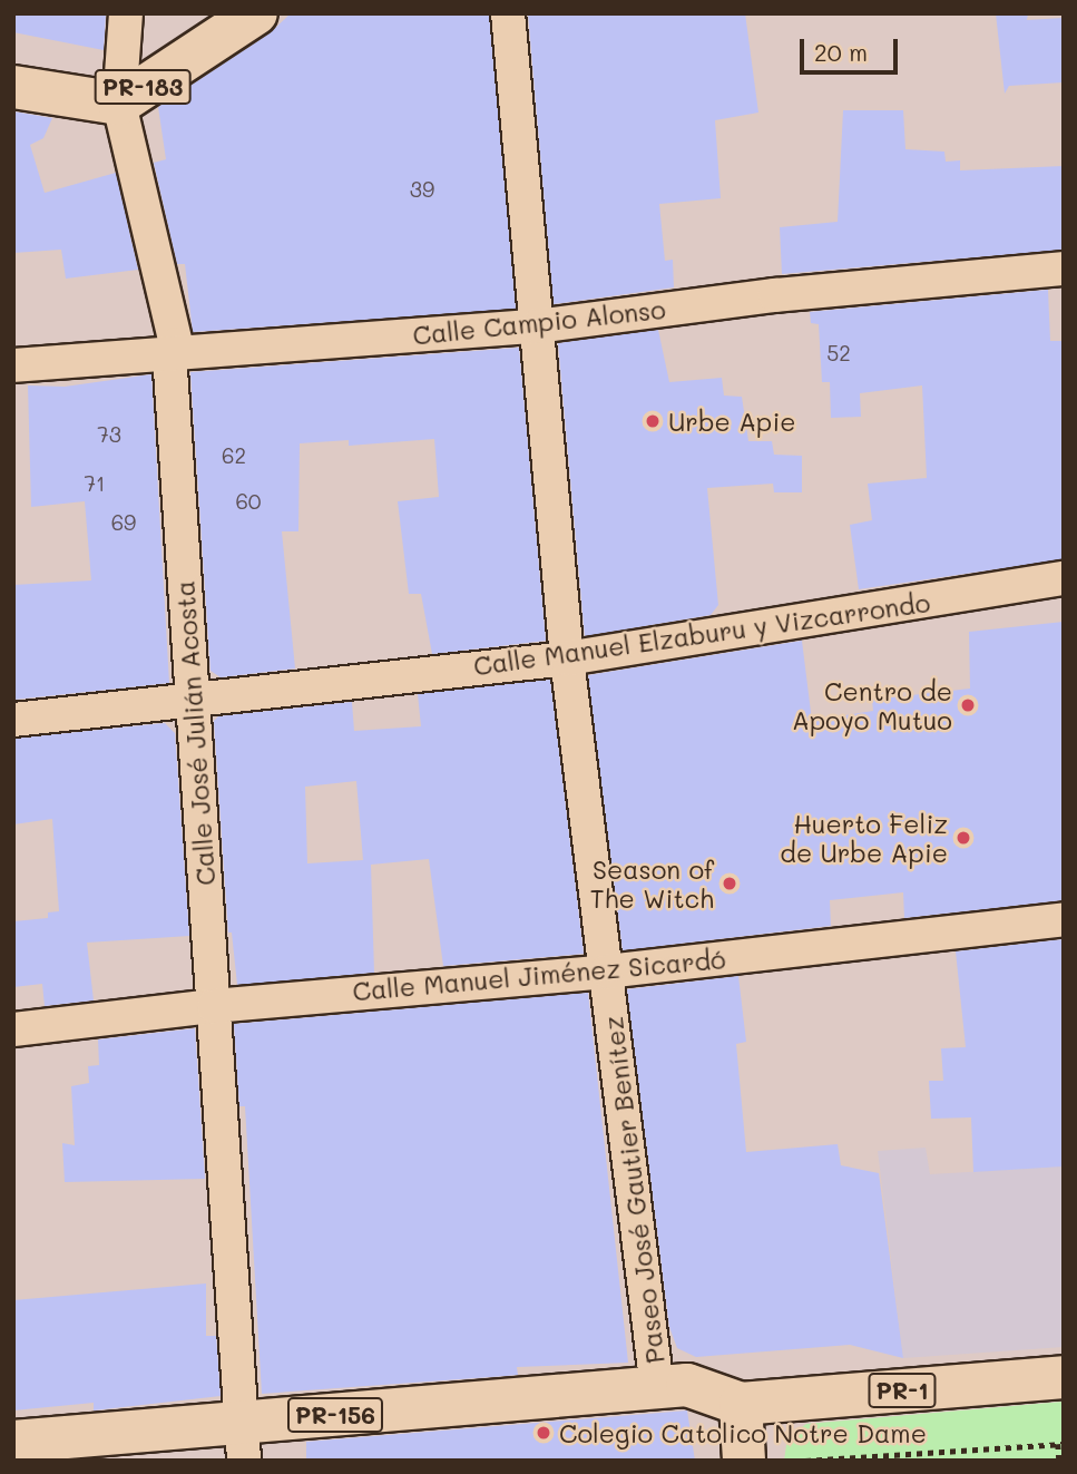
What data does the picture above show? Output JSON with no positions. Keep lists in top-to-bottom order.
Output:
{
  "streets": {
    "main road": ["PR-183", "PR-1", "PR-156"],
    "street": [
      "Calle Campio Alonso",
      "Calle Manuel Elzaburu y Vizcarrondo",
      "Calle José Julián Acosta",
      "Calle Manuel Jiménez Sicardó",
      "Paseo José Gautier Benítez"
    ]
  },
  "crossings": [
    ["PR-183", "Calle José Julián Acosta"],
    ["Calle Campio Alonso", "Calle José Julián Acosta"],
    ["Calle Campio Alonso", "Paseo José Gautier Benítez"],
    ["Calle Manuel Elzaburu y Vizcarrondo", "Calle José Julián Acosta"],
    ["Calle Manuel Elzaburu y Vizcarrondo", "Paseo José Gautier Benítez"],
    ["Calle José Julián Acosta", "Calle Manuel Jiménez Sicardó"],
    ["Calle José Julián Acosta", "PR-156"],
    ["Calle Manuel Jiménez Sicardó", "Paseo José Gautier Benítez"],
    ["Paseo José Gautier Benítez", "PR-156"],
    ["PR-1", "PR-156"]
  ],
  "places": [
    "Urbe Apie",
    "Centro de Apoyo Mutuo",
    "Huerto Feliz de Urbe Apie",
    "Season of The Witch",
    "Colegio Catolico Notre Dame"
  ],
  "house_numbers": [
    "39",
    "52",
    "73",
    "62",
    "71",
    "60",
    "69"
  ],
  "scale_bar": "20 m"
}
